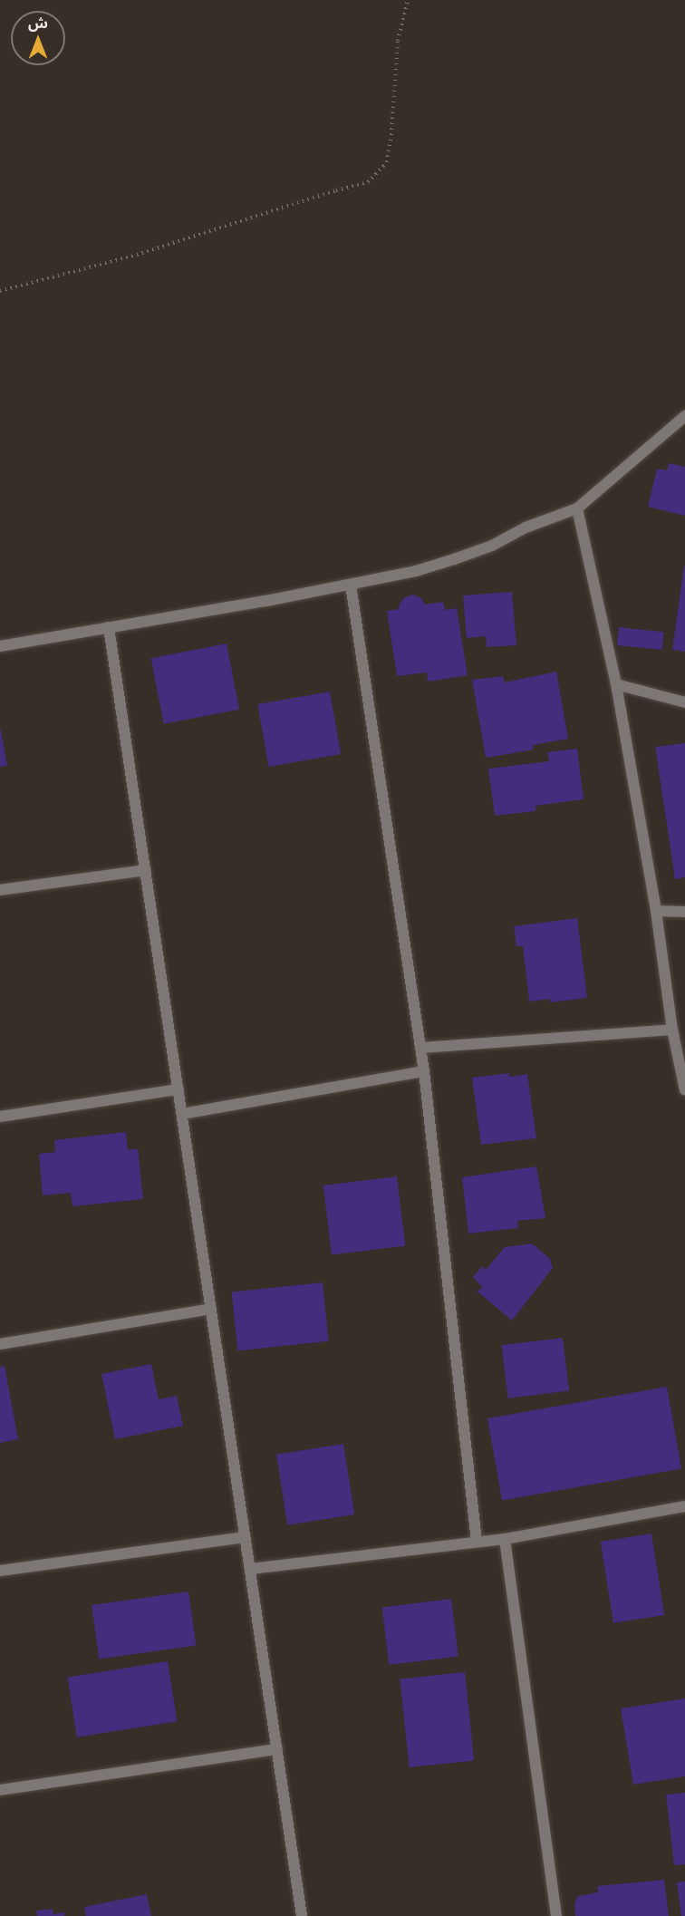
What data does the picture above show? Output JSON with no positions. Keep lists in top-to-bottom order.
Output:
{
  "north": "top"
}
